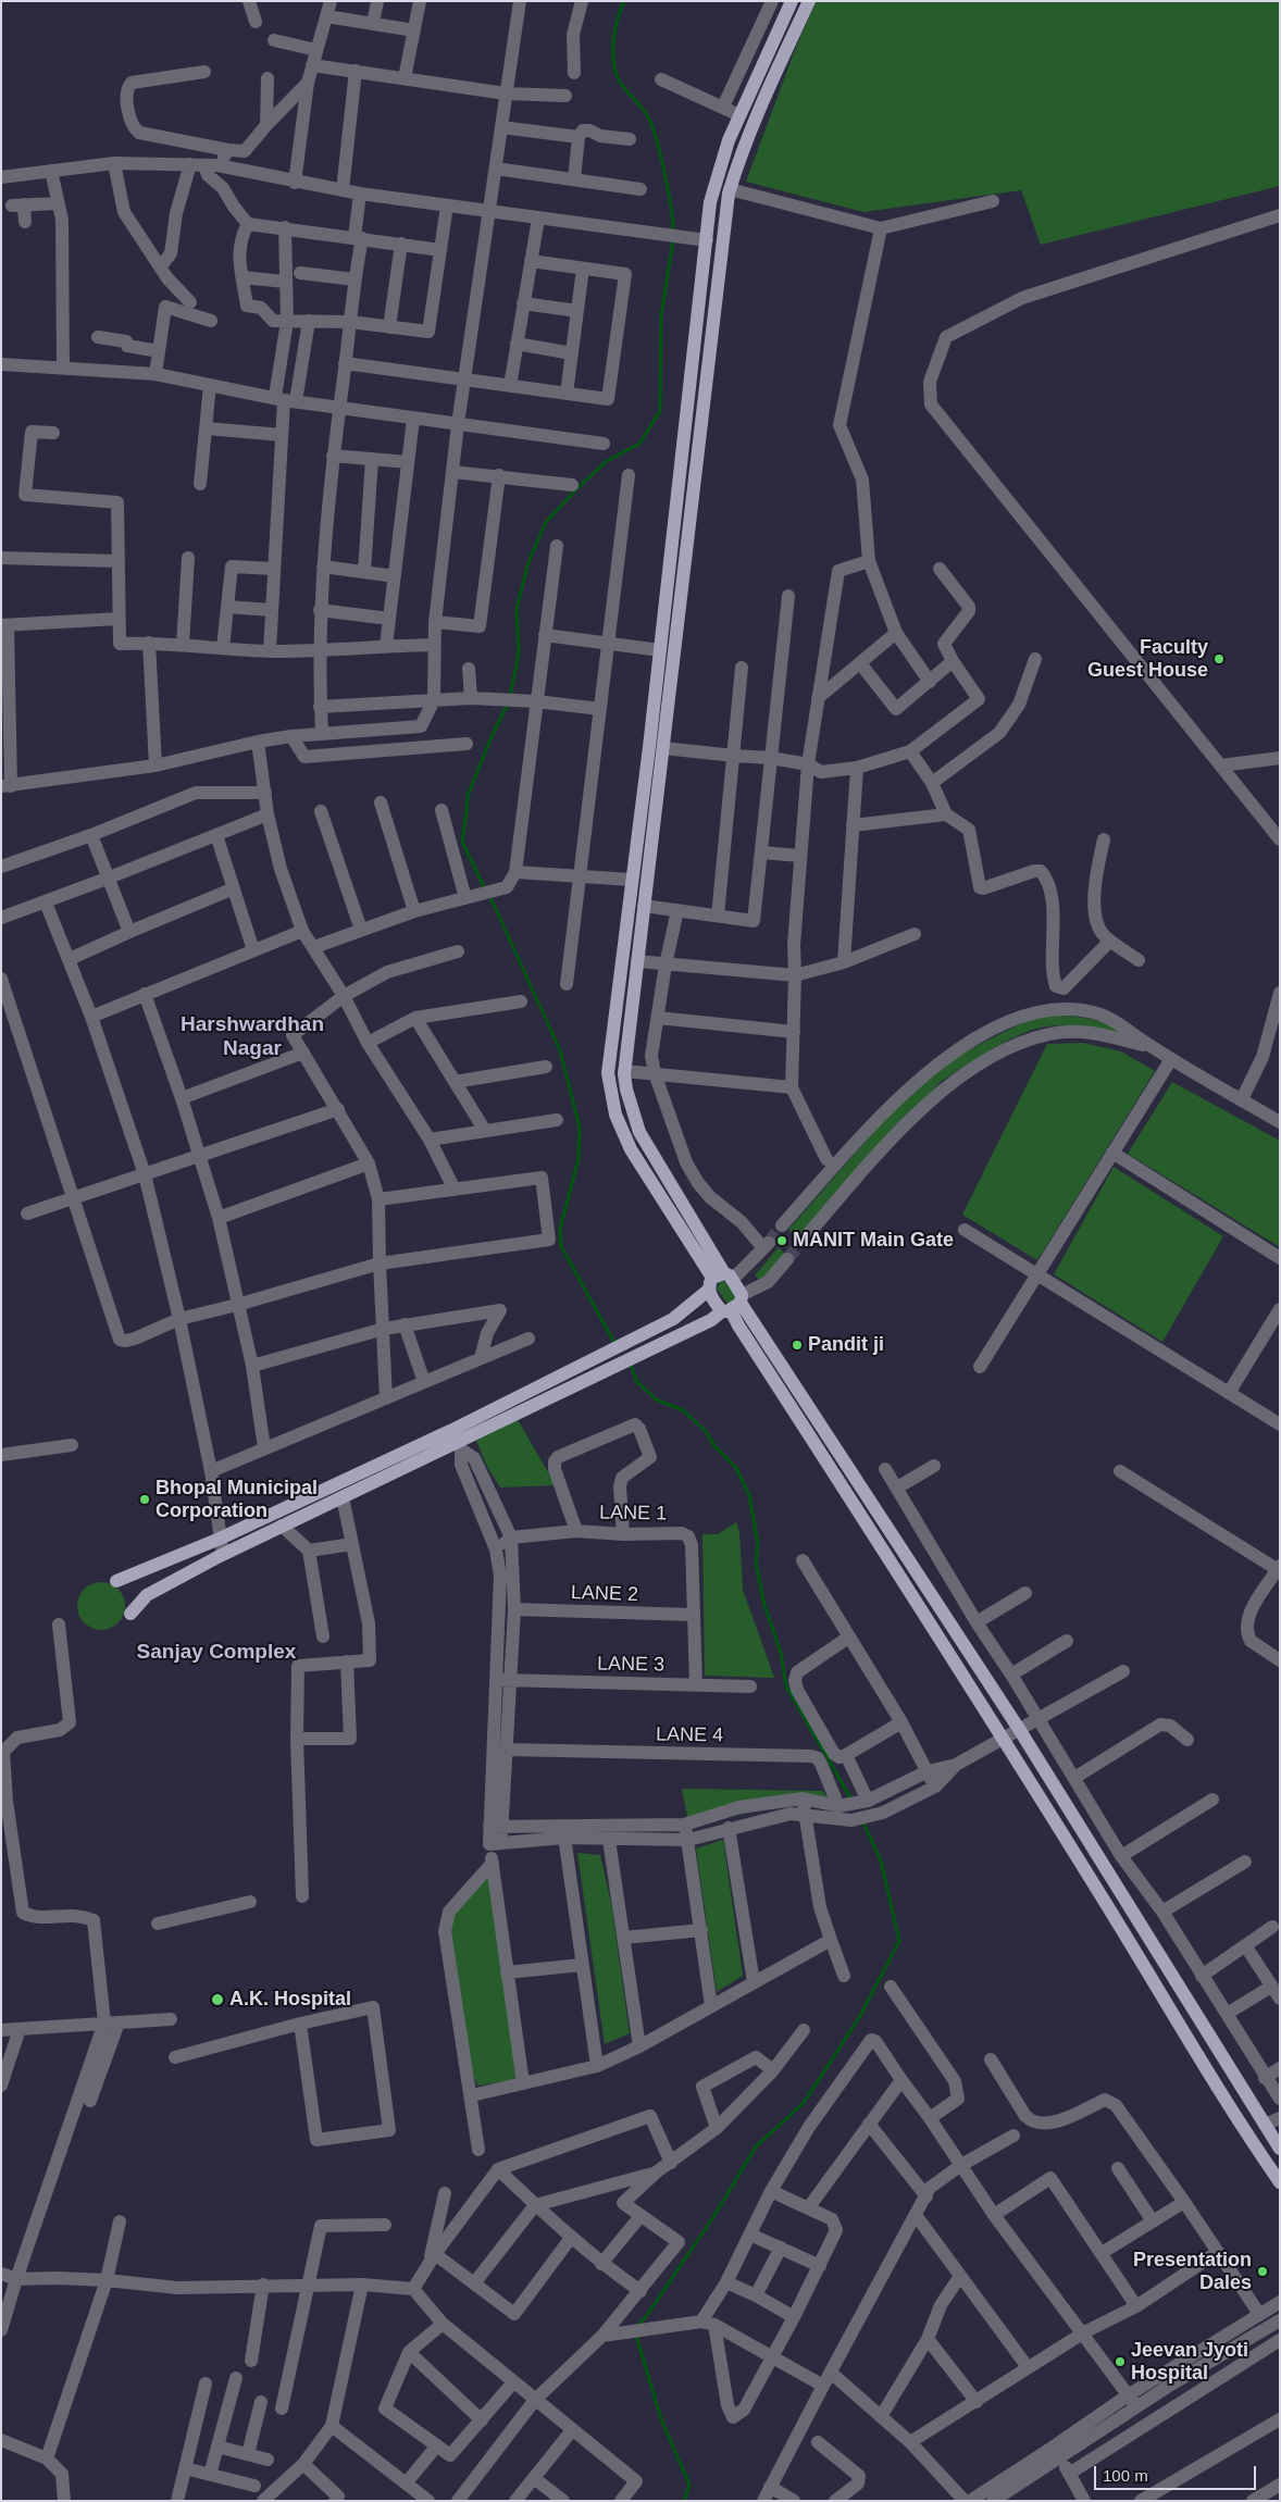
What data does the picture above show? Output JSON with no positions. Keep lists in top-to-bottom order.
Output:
{
  "streets": {
    "street": [
      "LANE 1",
      "LANE 2",
      "LANE 3",
      "LANE 4"
    ]
  },
  "crossings": [
    ["LANE 1", "LANE 2"],
    ["LANE 1", "LANE 3"]
  ],
  "districts": ["Harshwardhan Nagar", "Sanjay Complex"],
  "places": [
    "Faculty Guest House",
    "MANIT Main Gate",
    "Pandit ji",
    "Bhopal Municipal Corporation",
    "A.K. Hospital",
    "Presentation Dales",
    "Jeevan Jyoti Hospital"
  ],
  "scale_bar": "100 m"
}
